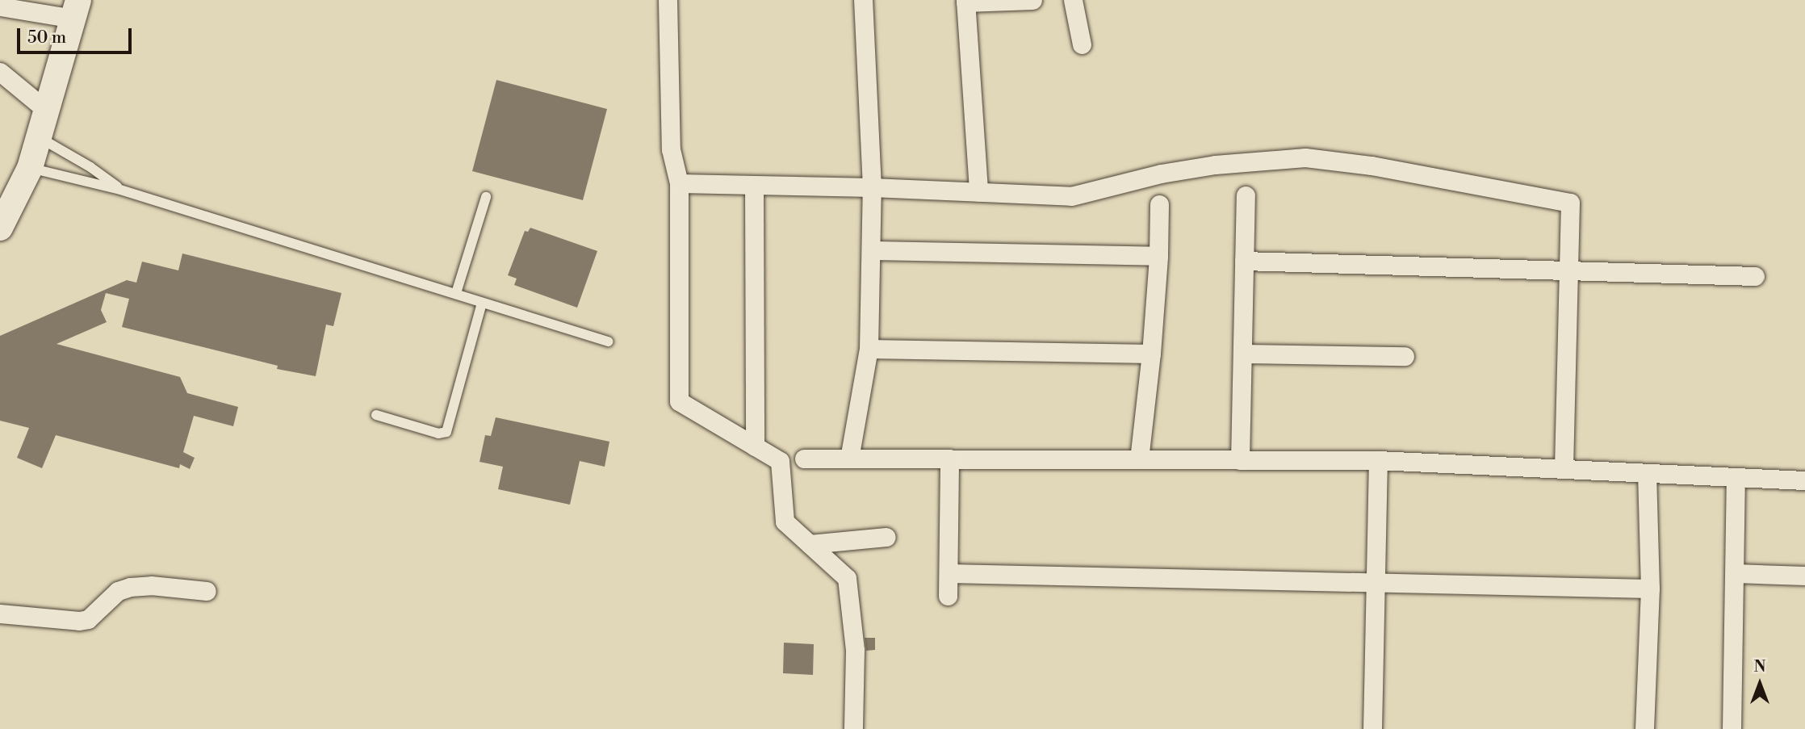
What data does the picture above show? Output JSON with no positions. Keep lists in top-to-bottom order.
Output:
{
  "scale_bar": "50 m",
  "north": "top"
}
